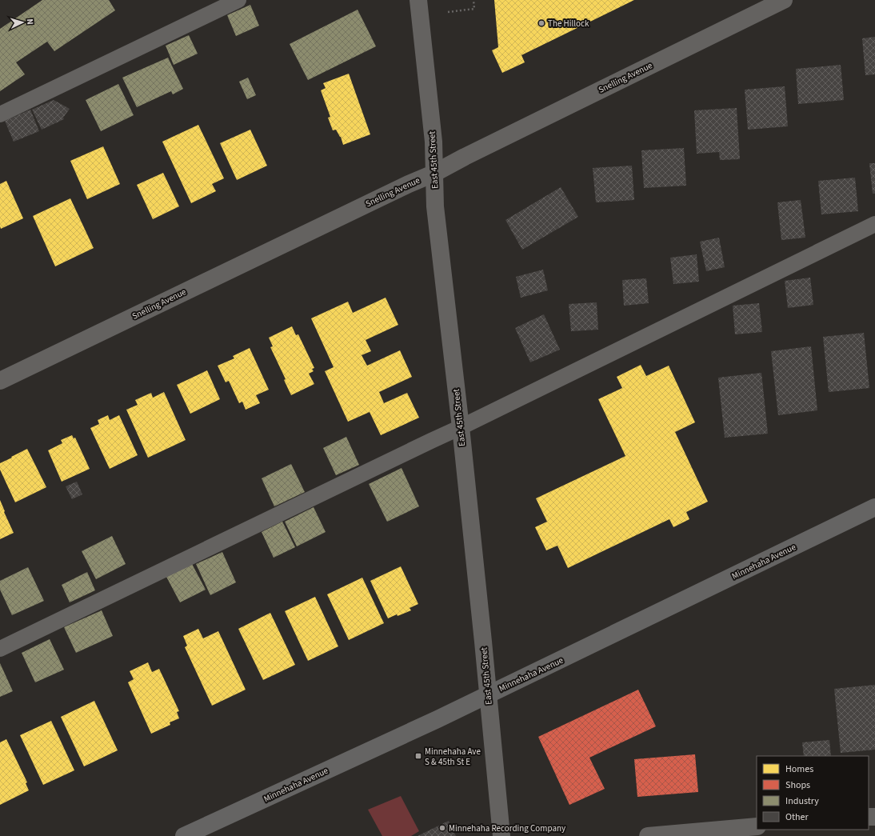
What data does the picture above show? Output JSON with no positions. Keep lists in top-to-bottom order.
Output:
{
  "streets": {
    "main road": ["Minnehaha Avenue"],
    "street": ["Snelling Avenue", "East 45th Street"]
  },
  "crossings": [
    ["Snelling Avenue", "East 45th Street"],
    ["East 45th Street", "Minnehaha Avenue"]
  ],
  "places": {
    "other": ["The Hillock", "Minnehaha Recording Company"],
    "transit": ["Minnehaha Ave S & 45th St E"]
  },
  "legend": [
    "Homes",
    "Shops",
    "Industry",
    "Other"
  ],
  "north": "right"
}
